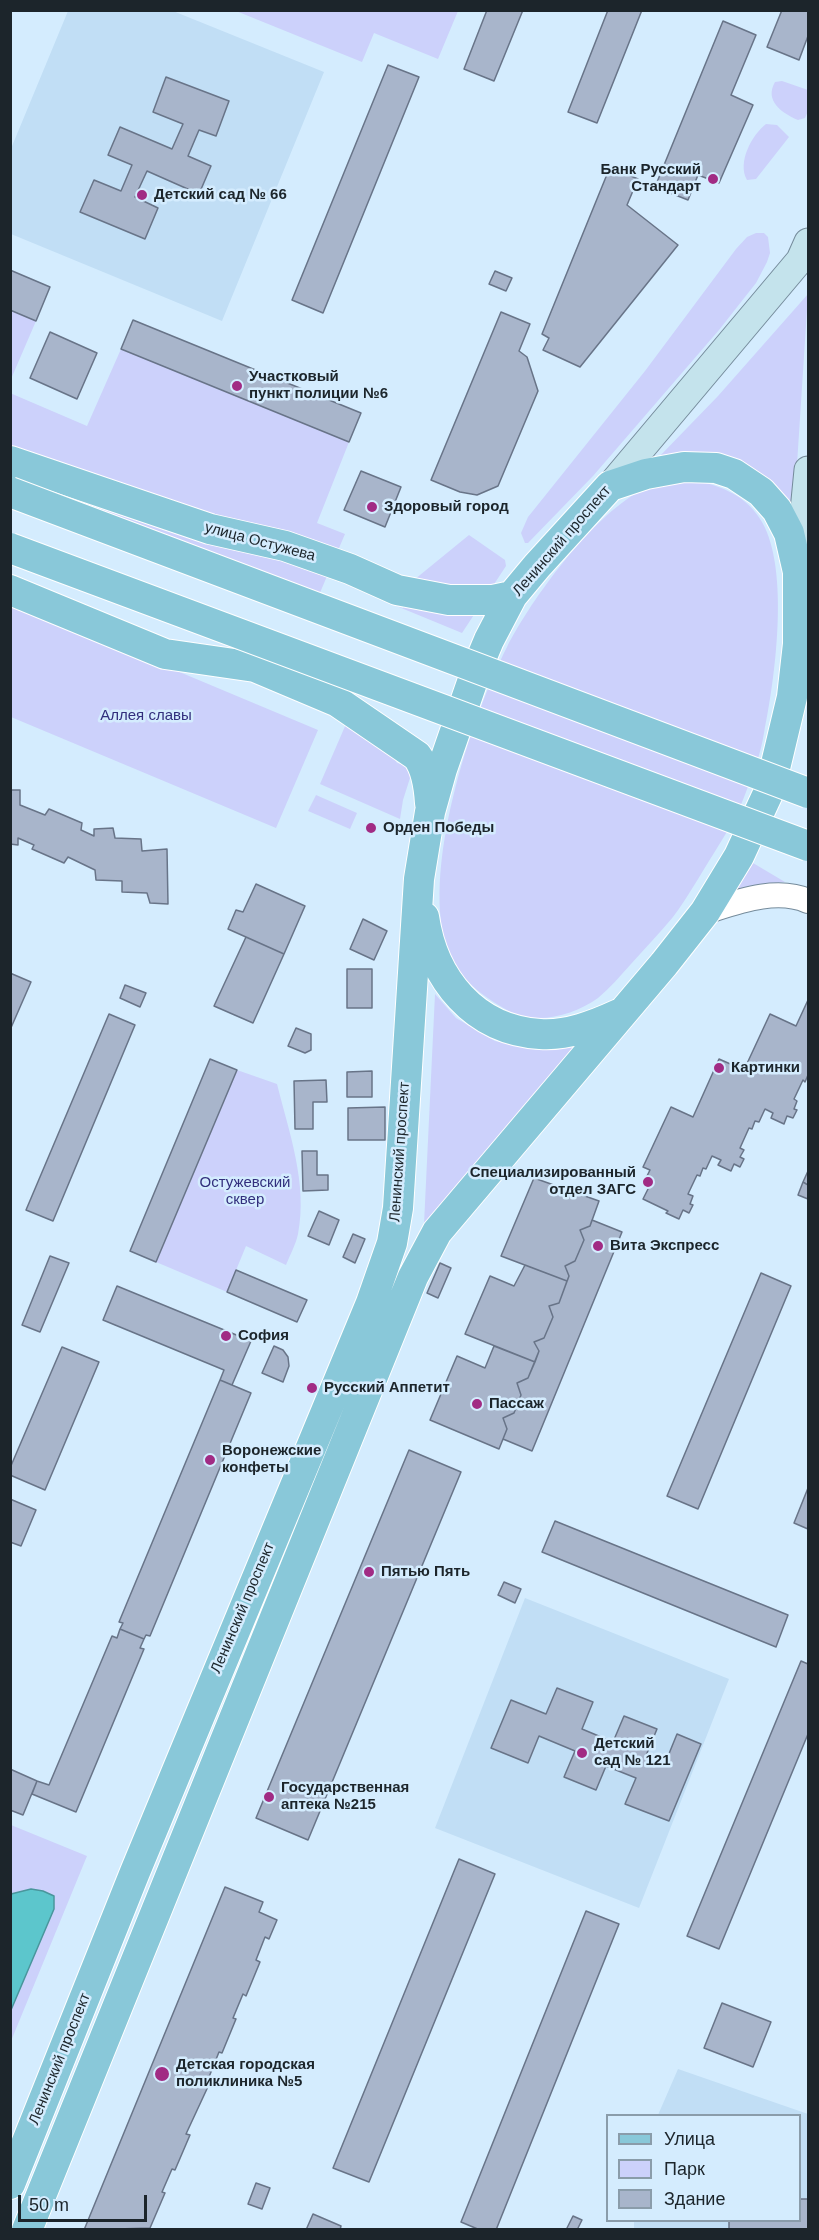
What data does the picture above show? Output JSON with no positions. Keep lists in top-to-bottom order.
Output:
{
  "streets": {
    "main road": ["Ленинский проспект", "улица Остужева"]
  },
  "crossings": [
    ["Ленинский проспект", "улица Остужева"]
  ],
  "parks": ["Аллея славы", "Остужевский сквер"],
  "places": [
    "Банк Русский Стандарт",
    "Детский сад № 66",
    "Участковый пункт полиции №6",
    "Здоровый город",
    "Орден Победы",
    "Картинки",
    "Специализированный отдел ЗАГС",
    "Вита Экспресс",
    "София",
    "Русский Аппетит",
    "Пассаж",
    "Воронежские конфеты",
    "Пятью Пять",
    "Детский сад № 121",
    "Государственная аптека №215",
    "Детская городская поликлиника №5"
  ],
  "legend": ["Улица", "Парк", "Здание"],
  "scale_bar": "50 m"
}
